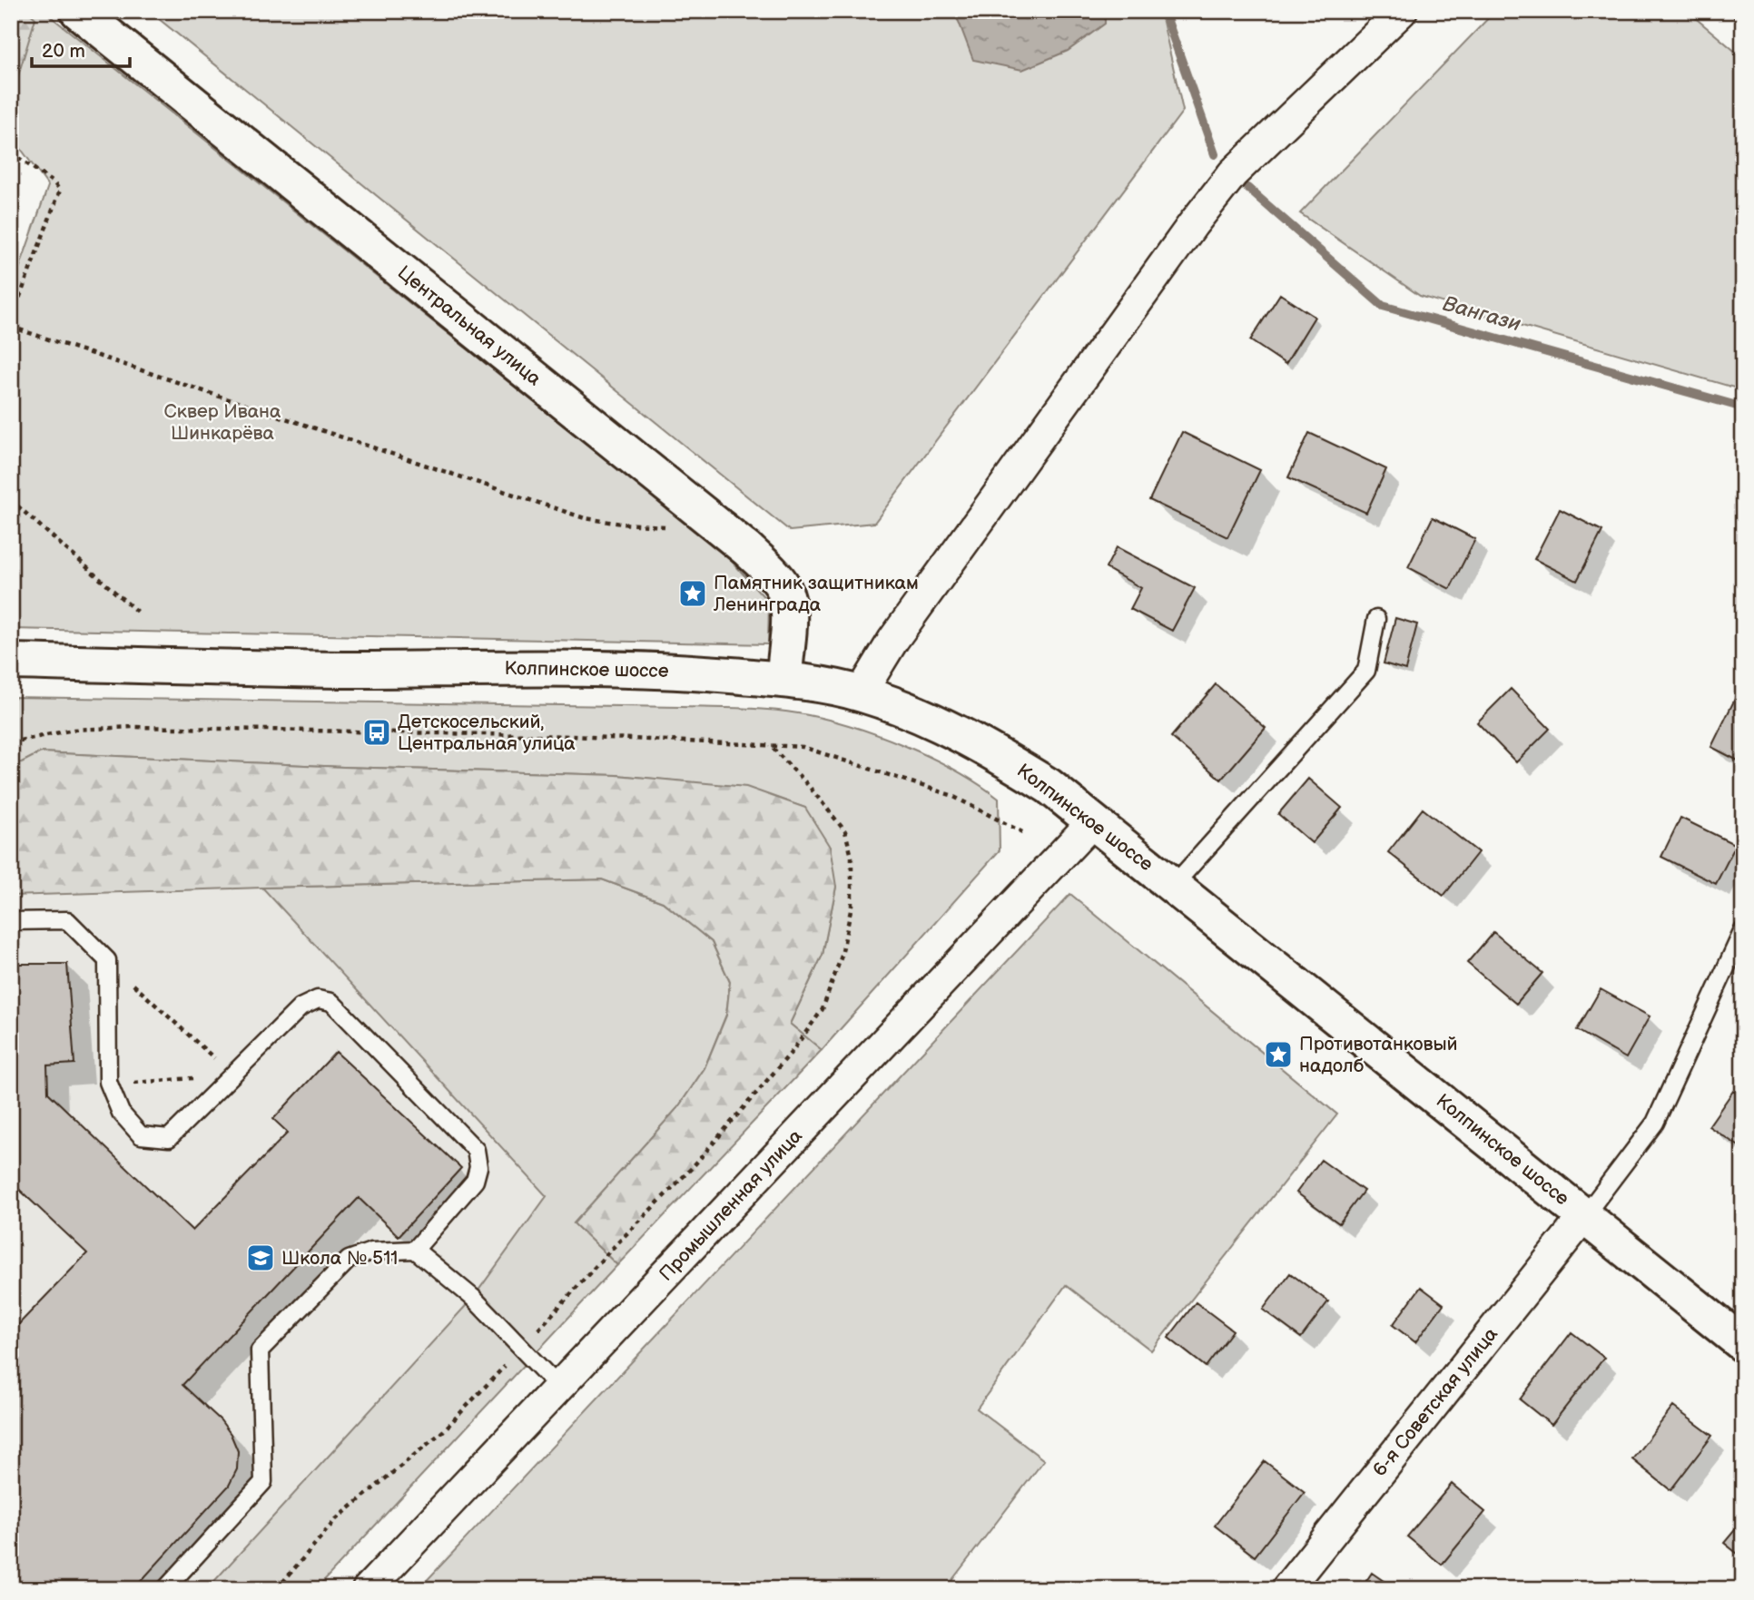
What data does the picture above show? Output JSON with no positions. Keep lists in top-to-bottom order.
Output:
{
  "streets": {
    "main road": ["Центральная улица", "Колпинское шоссе"],
    "street": ["Промышленная улица", "6-я Советская улица"]
  },
  "crossings": [
    ["Центральная улица", "Колпинское шоссе"],
    ["Колпинское шоссе", "Промышленная улица"],
    ["Колпинское шоссе", "6-я Советская улица"]
  ],
  "water": ["Вангази"],
  "parks": ["Сквер Ивана Шинкарёва"],
  "places": {
    "place": ["Памятник защитникам Ленинграда", "Противотанковый надолб"],
    "bus stop": ["Детскосельский, Центральная улица"],
    "school or university": ["Школа № 511"]
  },
  "scale_bar": "20 m"
}
